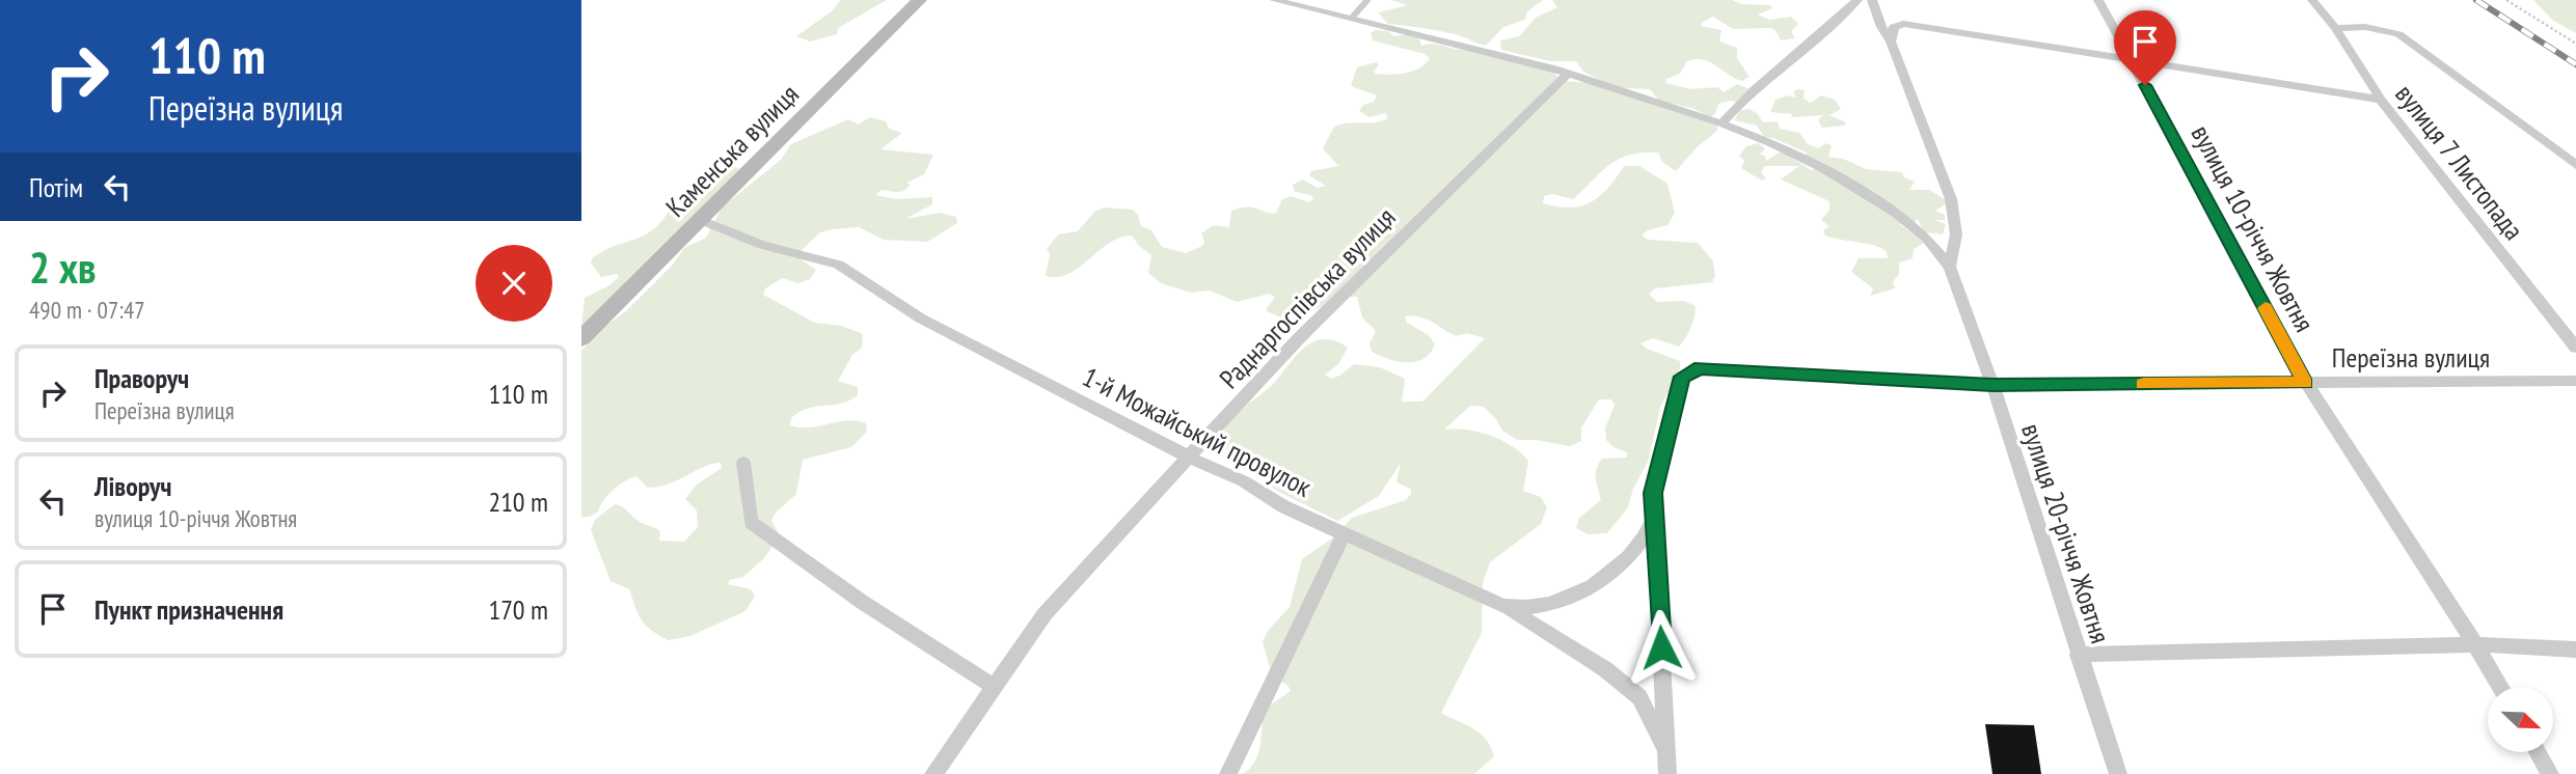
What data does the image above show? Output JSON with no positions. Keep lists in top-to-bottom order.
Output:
{
  "streets": {
    "street": [
      "Каменська вулиця",
      "вулиця 7 Листопада",
      "вулиця 10-річчя Жовтня",
      "Раднаргоспівська вулиця",
      "Переїзна вулиця",
      "1-й Можайський провулок",
      "вулиця 20-річчя Жовтня"
    ]
  },
  "crossings": [
    ["Каменська вулиця", "1-й Можайський провулок"],
    ["вулиця 10-річчя Жовтня", "Переїзна вулиця"],
    ["Раднаргоспівська вулиця", "1-й Можайський провулок"],
    ["Переїзна вулиця", "1-й Можайський провулок"],
    ["Переїзна вулиця", "вулиця 20-річчя Жовтня"]
  ],
  "north": "bottom right",
  "page": {
    "turn": ["110 m", "Переїзна вулиця"],
    "then": "Потім",
    "heading": ["2 хв", "490 m · 07:47"],
    "list": [
      {
        "name": "Праворуч",
        "note": "Переїзна вулиця",
        "value": "110 m"
      },
      {
        "name": "Ліворуч",
        "note": "вулиця 10-річчя Жовтня",
        "value": "210 m"
      },
      {
        "name": "Пункт призначення",
        "value": "170 m"
      }
    ]
  }
}
